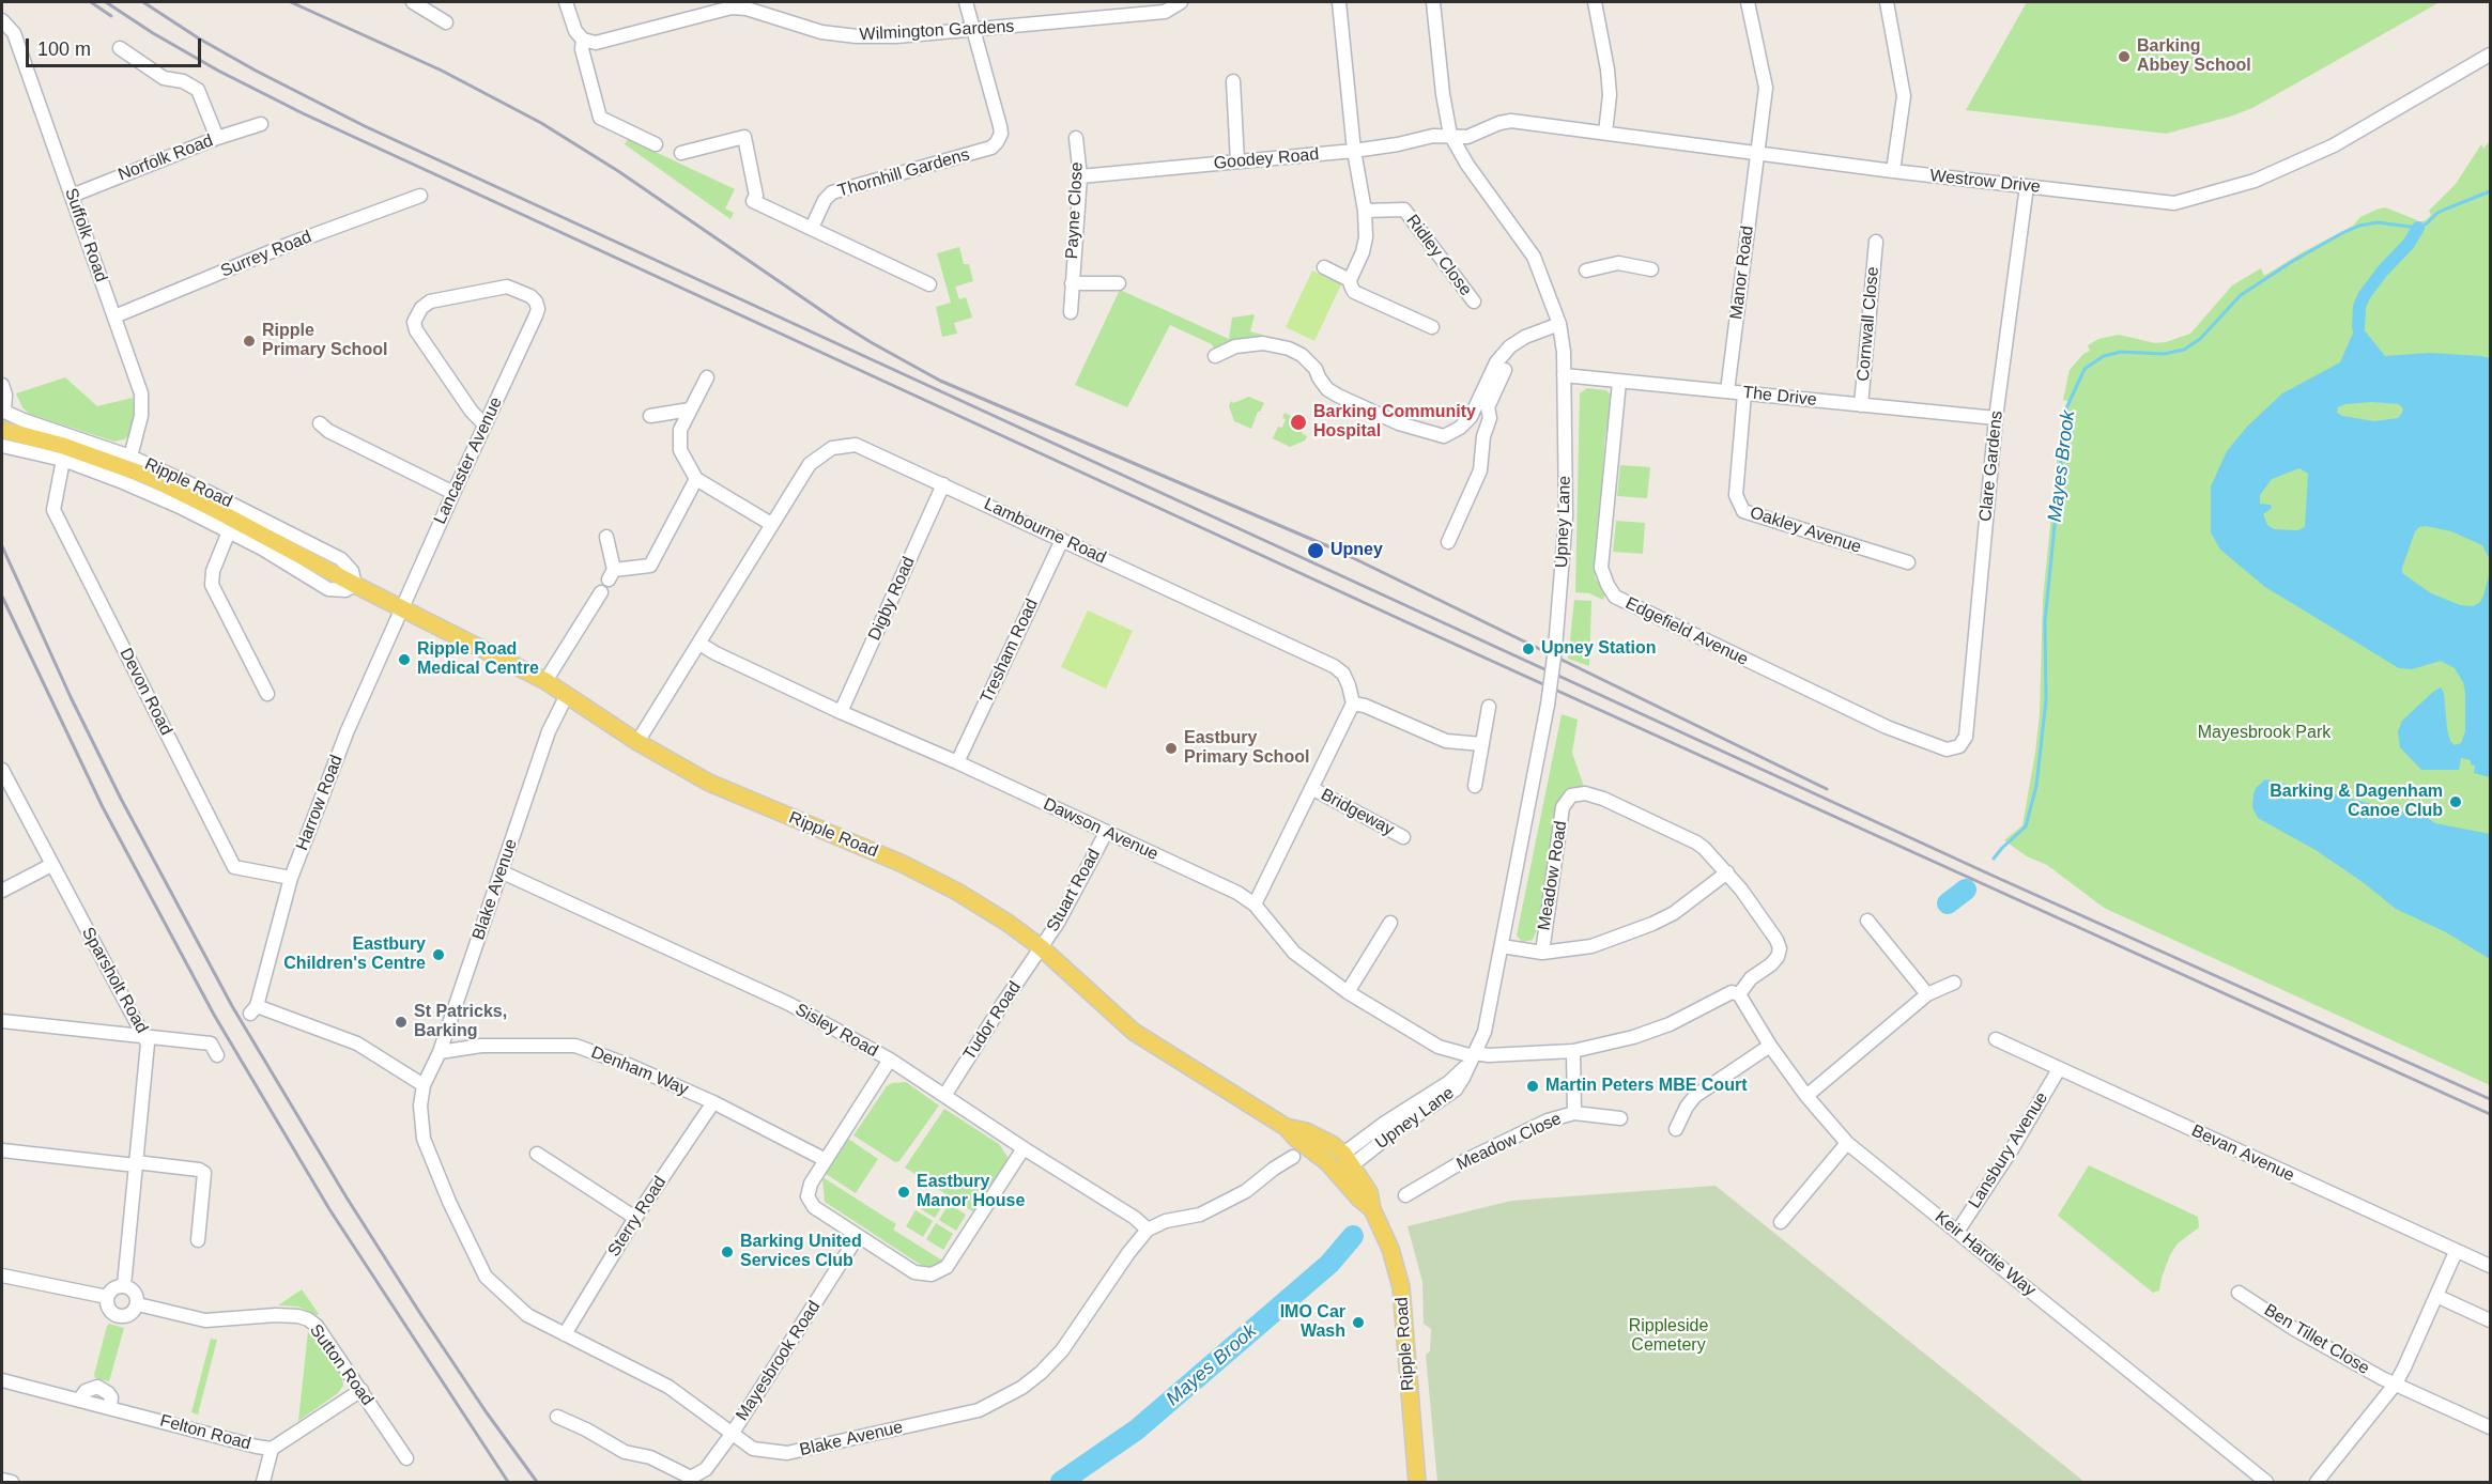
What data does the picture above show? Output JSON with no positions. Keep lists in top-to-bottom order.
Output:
{
  "streets": {
    "main road": ["Ripple Road"],
    "street": [
      "Wilmington Gardens",
      "Norfolk Road",
      "Goodey Road",
      "Thornhill Gardens",
      "Westrow Drive",
      "Payne Close",
      "Suffolk Road",
      "Surrey Road",
      "Ridley Close",
      "Manor Road",
      "Cornwall Close",
      "The Drive",
      "Lancaster Avenue",
      "Clare Gardens",
      "Upney Lane",
      "Oakley Avenue",
      "Lambourne Road",
      "Digby Road",
      "Edgefield Avenue",
      "Tresham Road",
      "Devon Road",
      "Harrow Road",
      "Bridgeway",
      "Dawson Avenue",
      "Meadow Road",
      "Blake Avenue",
      "Stuart Road",
      "Sparsholt Road",
      "Tudor Road",
      "Sisley Road",
      "Denham Way",
      "Meadow Close",
      "Lansbury Avenue",
      "Bevan Avenue",
      "Sterry Road",
      "Keir Hardie Way",
      "Ben Tillet Close",
      "Mayesbrook Road",
      "Sutton Road",
      "Felton Road"
    ]
  },
  "crossings": [
    ["Wilmington Gardens", "Thornhill Gardens"],
    ["Norfolk Road", "Suffolk Road"],
    ["Goodey Road", "Westrow Drive"],
    ["Goodey Road", "Payne Close"],
    ["Goodey Road", "Upney Lane"],
    ["Westrow Drive", "Manor Road"],
    ["Westrow Drive", "Clare Gardens"],
    ["Westrow Drive", "Upney Lane"],
    ["Suffolk Road", "Surrey Road"],
    ["Suffolk Road", "Ripple Road"],
    ["Manor Road", "The Drive"],
    ["Cornwall Close", "The Drive"],
    ["The Drive", "Clare Gardens"],
    ["The Drive", "Upney Lane"],
    ["The Drive", "Oakley Avenue"],
    ["The Drive", "Edgefield Avenue"],
    ["Lancaster Avenue", "Ripple Road"],
    ["Lancaster Avenue", "Harrow Road"],
    ["Clare Gardens", "Edgefield Avenue"],
    ["Ripple Road", "Upney Lane"],
    ["Ripple Road", "Lambourne Road"],
    ["Ripple Road", "Devon Road"],
    ["Ripple Road", "Harrow Road"],
    ["Ripple Road", "Blake Avenue"],
    ["Ripple Road", "Stuart Road"],
    ["Ripple Road", "Tudor Road"],
    ["Upney Lane", "Dawson Avenue"],
    ["Upney Lane", "Meadow Road"],
    ["Lambourne Road", "Digby Road"],
    ["Lambourne Road", "Tresham Road"],
    ["Lambourne Road", "Dawson Avenue"],
    ["Digby Road", "Dawson Avenue"],
    ["Tresham Road", "Dawson Avenue"],
    ["Devon Road", "Harrow Road"],
    ["Harrow Road", "Blake Avenue"],
    ["Dawson Avenue", "Meadow Road"],
    ["Dawson Avenue", "Stuart Road"],
    ["Meadow Road", "Keir Hardie Way"],
    ["Blake Avenue", "Sisley Road"],
    ["Blake Avenue", "Denham Way"],
    ["Blake Avenue", "Sterry Road"],
    ["Blake Avenue", "Mayesbrook Road"],
    ["Stuart Road", "Tudor Road"],
    ["Sparsholt Road", "Sutton Road"],
    ["Tudor Road", "Sisley Road"],
    ["Denham Way", "Sterry Road"],
    ["Lansbury Avenue", "Bevan Avenue"],
    ["Lansbury Avenue", "Keir Hardie Way"],
    ["Sutton Road", "Felton Road"]
  ],
  "water": ["Mayes Brook"],
  "parks": ["Mayesbrook Park", "Rippleside Cemetery"],
  "places": [
    "Barking Abbey School",
    "Ripple Primary School",
    "Barking Community Hospital",
    "Upney",
    "Upney Station",
    "Ripple Road Medical Centre",
    "Eastbury Primary School",
    "Barking & Dagenham Canoe Club",
    "Eastbury Children's Centre",
    "St Patricks, Barking",
    "Martin Peters MBE Court",
    "Eastbury Manor House",
    "Barking United Services Club",
    "IMO Car Wash"
  ],
  "scale_bar": "100 m"
}
